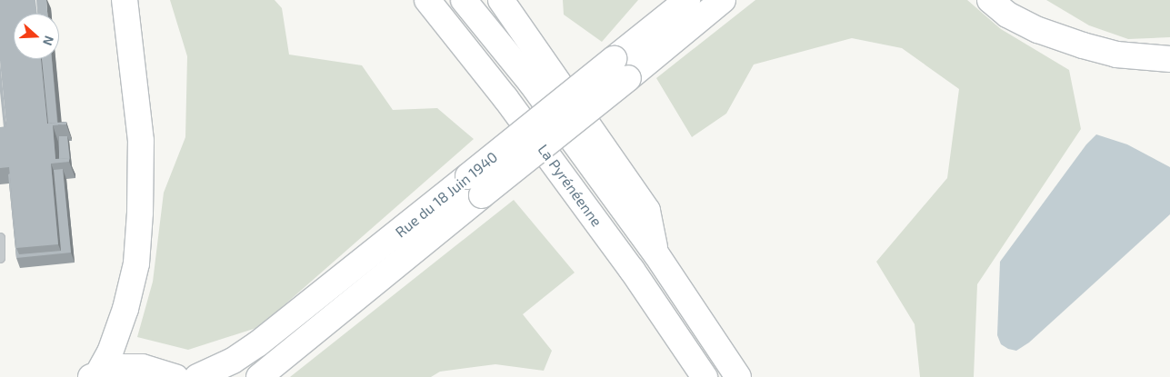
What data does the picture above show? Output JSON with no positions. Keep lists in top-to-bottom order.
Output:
{
  "streets": {
    "main road": ["La Pyrénéenne", "Rue du 18 Juin 1940"]
  },
  "north": "right"
}
